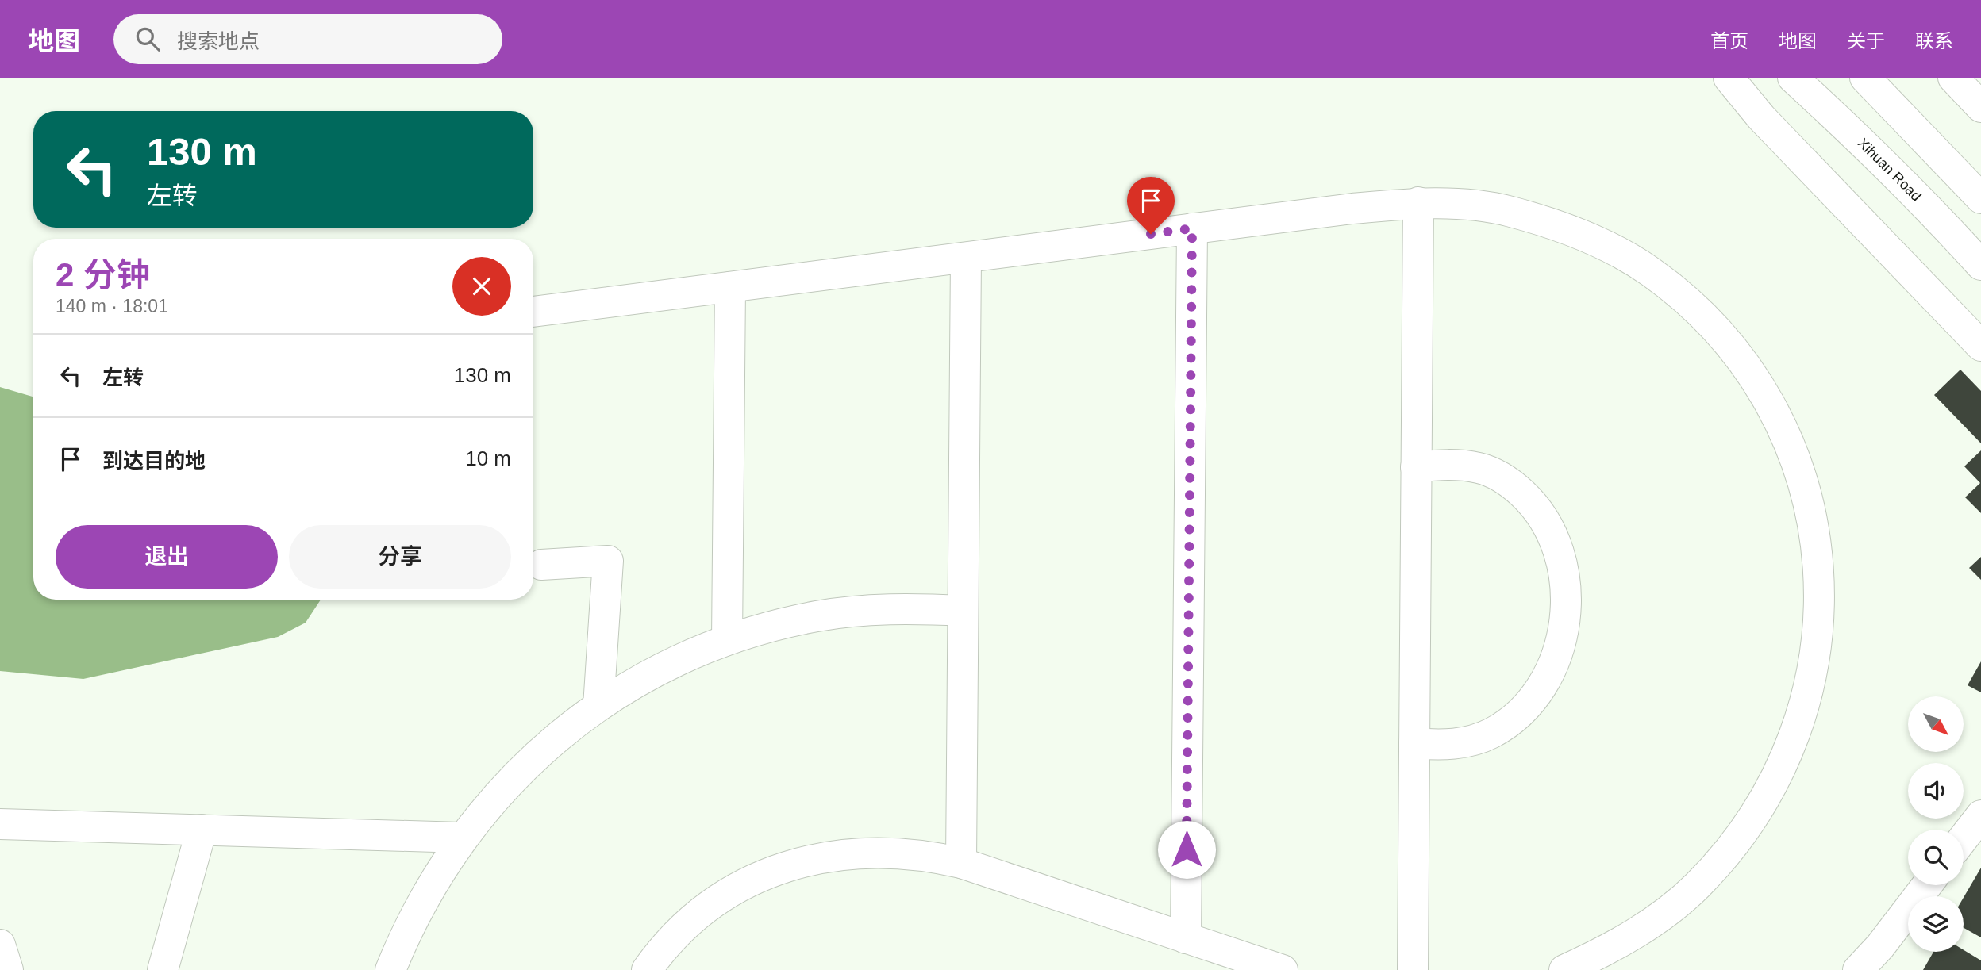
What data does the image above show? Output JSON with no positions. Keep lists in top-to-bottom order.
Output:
{
  "streets": {
    "main road": ["Xihuan Road"]
  },
  "north": "bottom right",
  "page": {
    "header": "地图",
    "search": "搜索地点",
    "nav": [
      "首页",
      "地图",
      "关于",
      "联系"
    ],
    "turn": ["130 m", "左转"],
    "heading": ["2 分钟", "140 m · 18:01"],
    "list": [
      {
        "name": "左转",
        "value": "130 m"
      },
      {
        "name": "到达目的地",
        "value": "10 m"
      }
    ],
    "buttons": ["退出", "分享"]
  }
}
